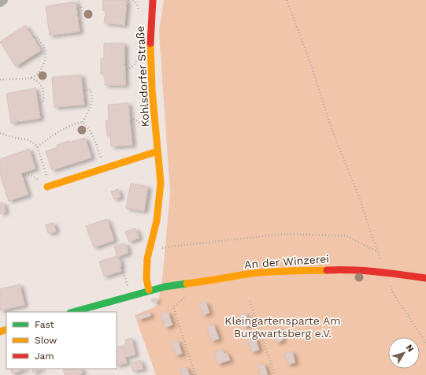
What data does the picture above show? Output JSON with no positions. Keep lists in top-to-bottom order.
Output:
{
  "streets": {
    "street": ["Kohlsdorfer Straße", "An der Winzerei"]
  },
  "crossings": [
    ["Kohlsdorfer Straße", "An der Winzerei"]
  ],
  "parks": ["Kleingartensparte Am Burgwartsberg e.V."],
  "legend": ["Fast", "Slow", "Jam"],
  "north": "top right"
}
